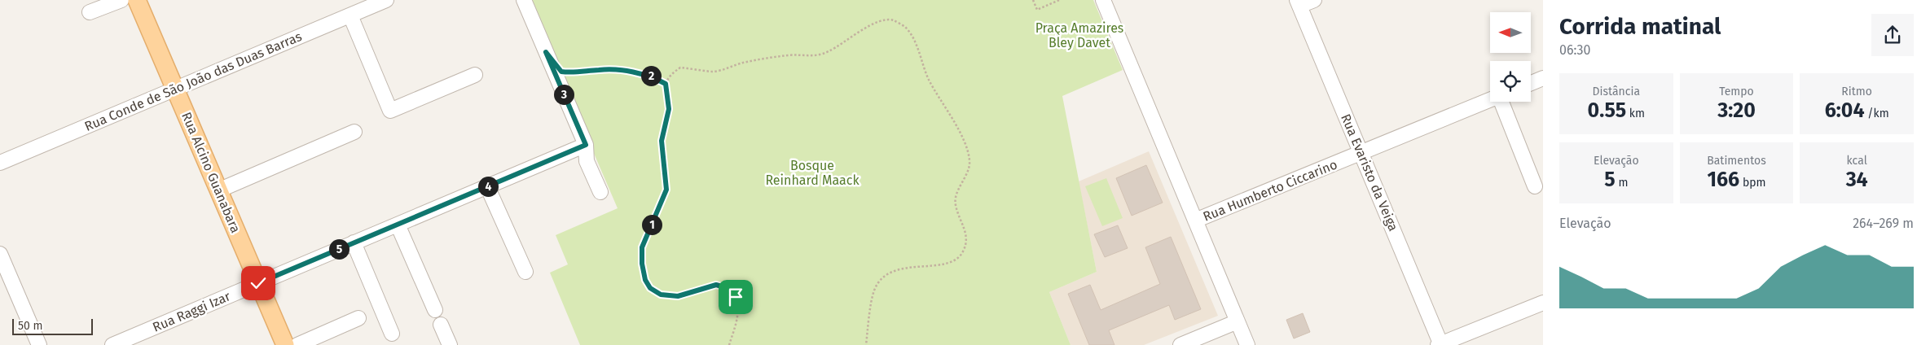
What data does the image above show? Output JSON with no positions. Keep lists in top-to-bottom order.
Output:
{
  "streets": {
    "main road": ["Rua Alcino Guanabara"],
    "street": [
      "Rua Conde de São João das Duas Barras",
      "Rua Evaristo da Veiga",
      "Rua Humberto Ciccarino",
      "Rua Raggi Izar"
    ]
  },
  "crossings": [
    ["Rua Conde de São João das Duas Barras", "Rua Alcino Guanabara"],
    ["Rua Alcino Guanabara", "Rua Raggi Izar"],
    ["Rua Evaristo da Veiga", "Rua Humberto Ciccarino"]
  ],
  "parks": ["Praça Amazires Bley Davet", "Bosque Reinhard Maack"],
  "scale_bar": "50 m",
  "north": "left",
  "page": {
    "heading": ["Corrida matinal", "06:30"],
    "pins": [
      "2",
      "3",
      "4",
      "1",
      "5"
    ],
    "stats": [
      ["Distância", "0.55 km"],
      ["Tempo", "3:20"],
      ["Ritmo", "6:04 /km"],
      ["Elevação", "5 m"],
      ["Batimentos", "166 bpm"],
      ["kcal", "34"]
    ],
    "chart": ["Elevação", "264–269 m"],
    "scale": "50 m"
  }
}
